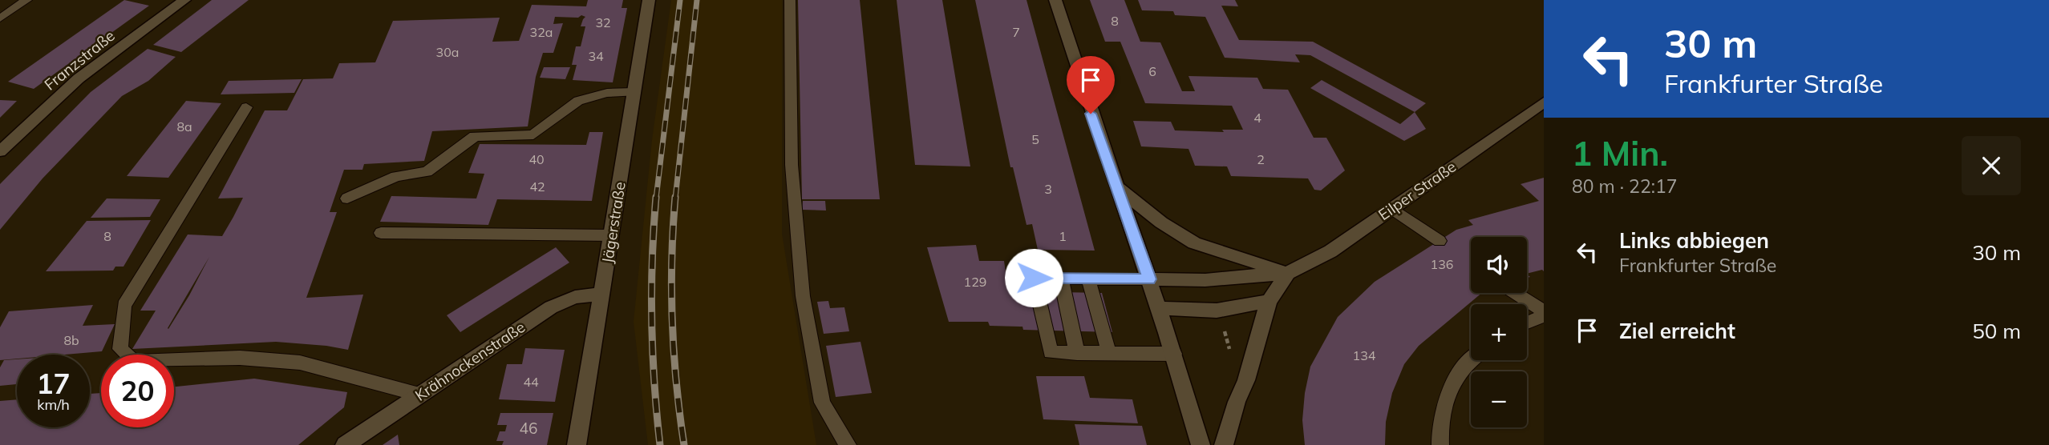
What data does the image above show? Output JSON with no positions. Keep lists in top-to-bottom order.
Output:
{
  "streets": {
    "street": [
      "Franzstraße",
      "Eilper Straße",
      "Jägerstraße",
      "Krähnockenstraße"
    ]
  },
  "crossings": [
    ["Jägerstraße", "Krähnockenstraße"]
  ],
  "house_numbers": [
    "8",
    "32",
    "32a",
    "7",
    "30a",
    "34",
    "6",
    "4",
    "8a",
    "5",
    "40",
    "2",
    "42",
    "3",
    "8",
    "1",
    "136",
    "129",
    "8b",
    "134",
    "44",
    "46"
  ],
  "page": {
    "turn": ["30 m", "Frankfurter Straße"],
    "heading": ["1 Min.", "80 m · 22:17"],
    "list": [
      {
        "name": "Links abbiegen",
        "note": "Frankfurter Straße",
        "value": "30 m"
      },
      {
        "name": "Ziel erreicht",
        "value": "50 m"
      }
    ],
    "map_buttons": ["+", "−"],
    "speed": "17 km/h",
    "limit": "20"
  }
}
